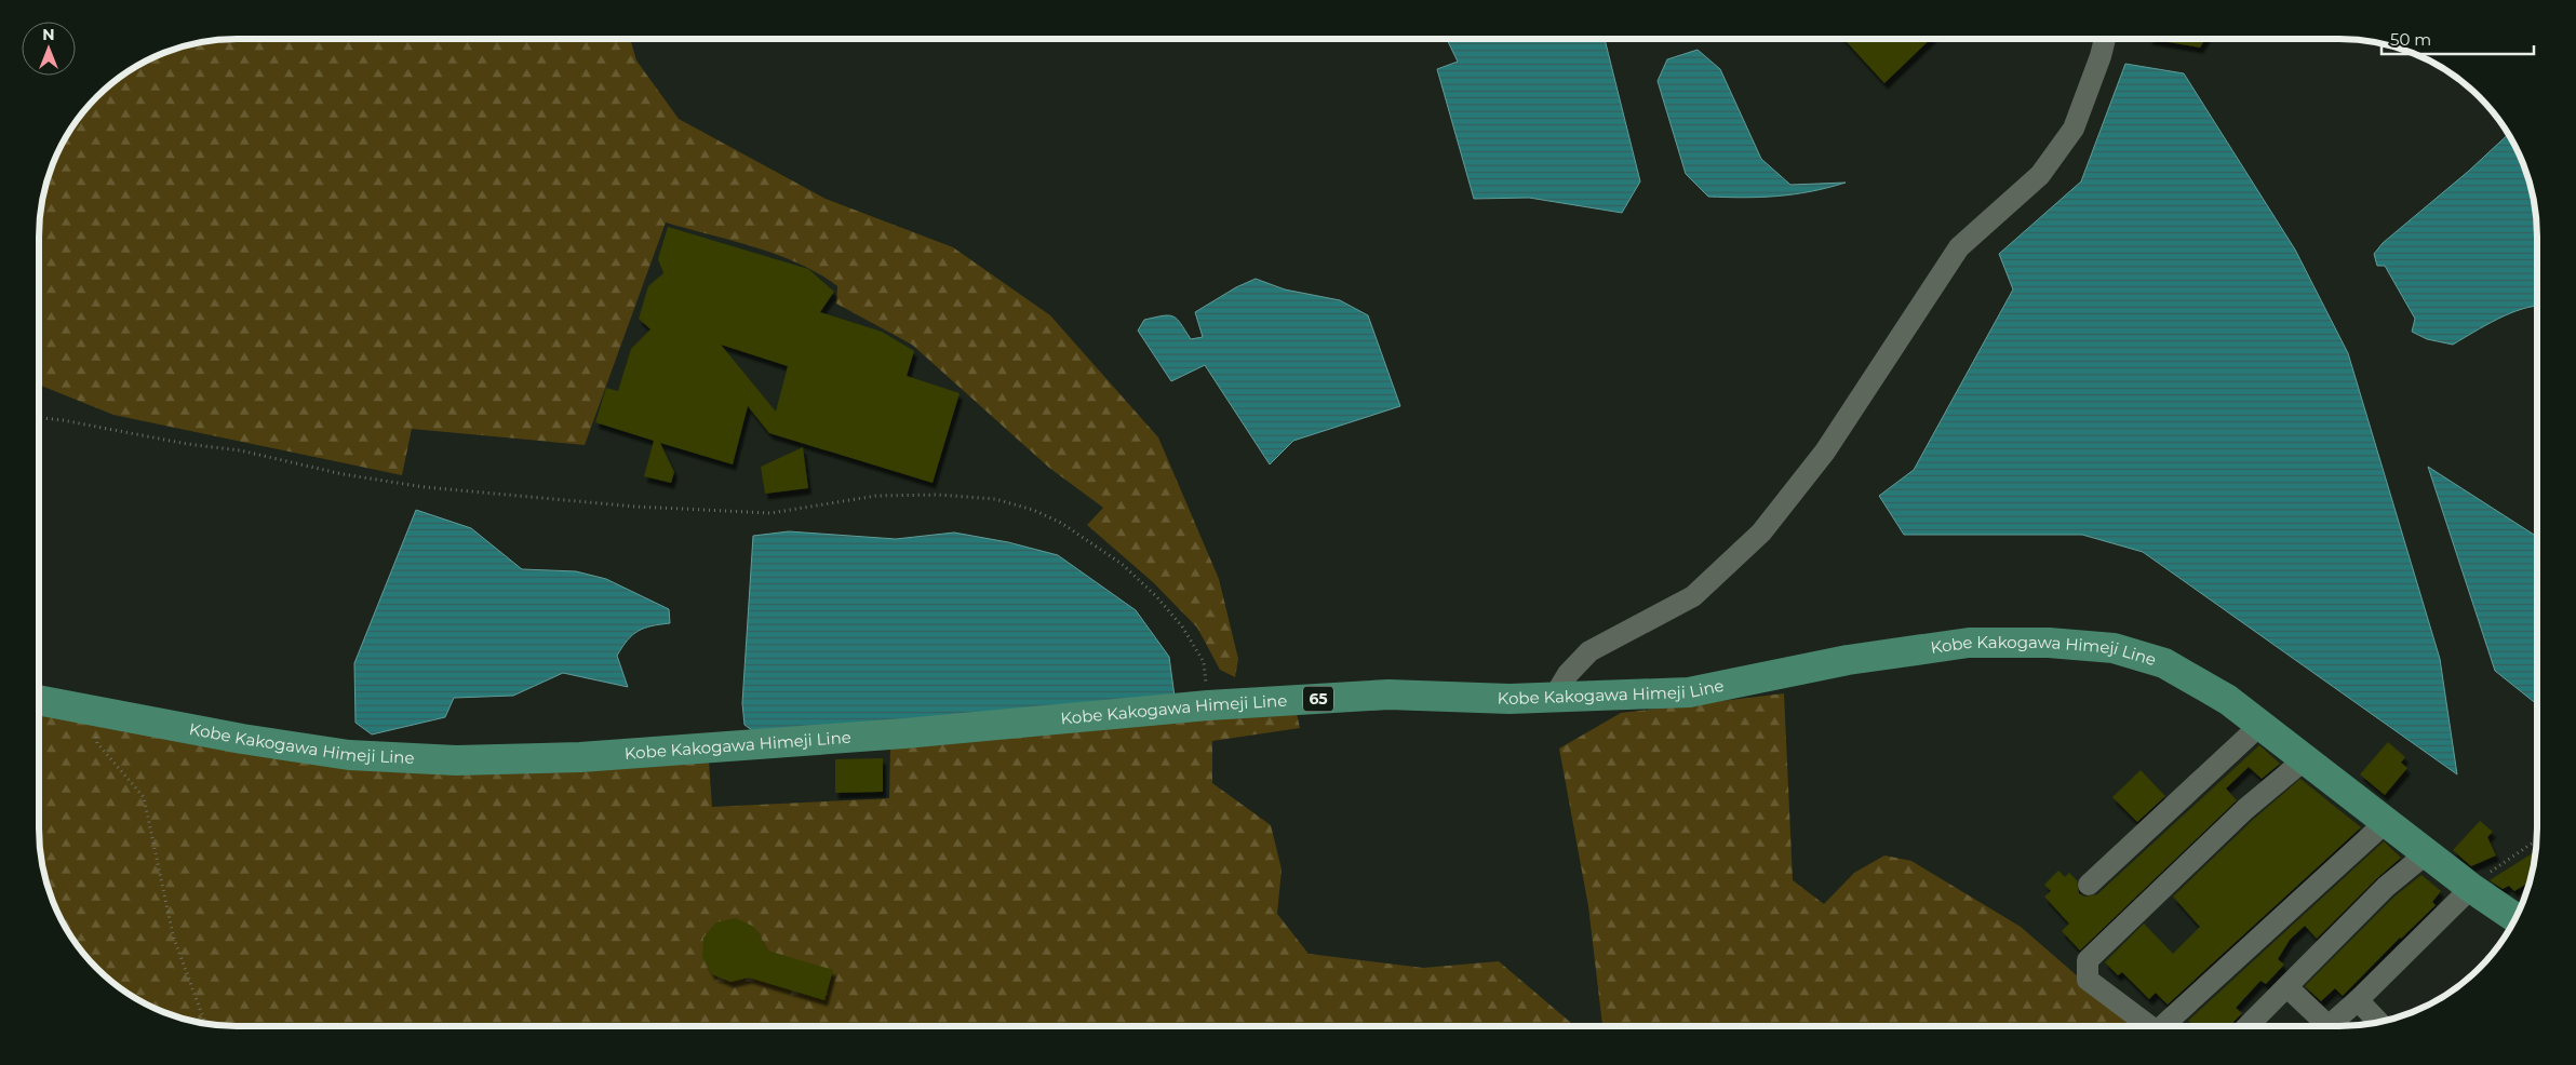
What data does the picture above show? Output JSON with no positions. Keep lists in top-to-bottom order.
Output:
{
  "streets": {
    "main road": ["Kobe Kakogawa Himeji Line", "65"]
  },
  "scale_bar": "50 m",
  "north": "top"
}
